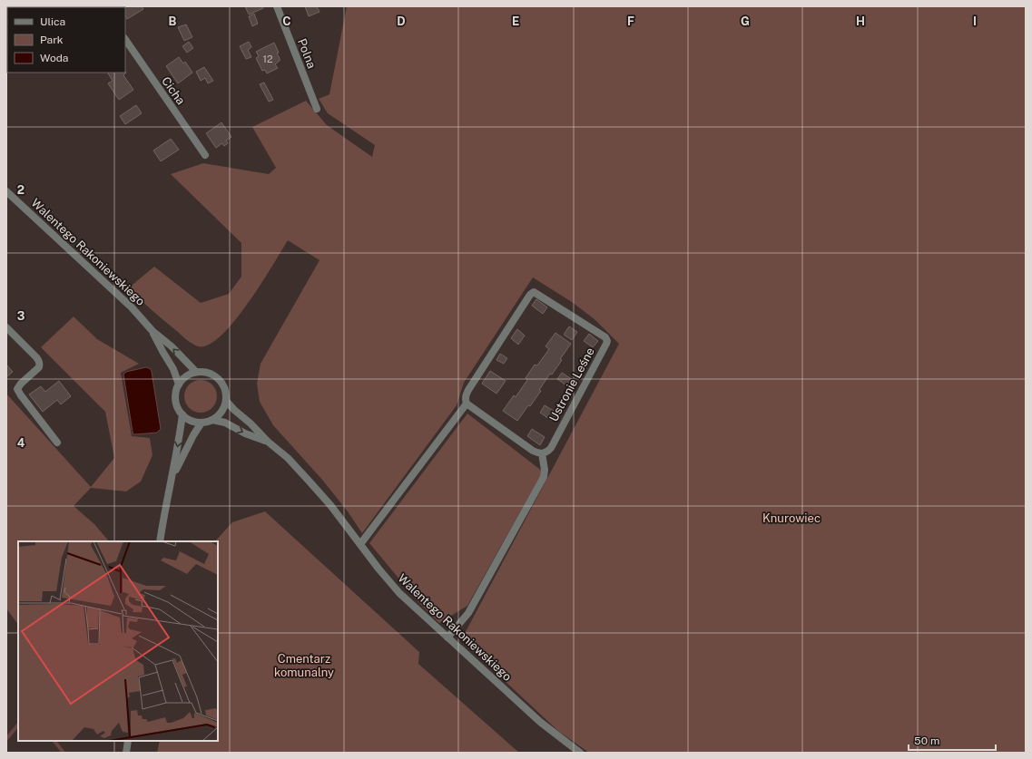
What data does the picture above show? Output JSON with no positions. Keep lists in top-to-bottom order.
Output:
{
  "streets": {
    "street": [
      "Polna",
      "Cicha",
      "Walentego Rakoniewskiego",
      "Ustronie Leśne"
    ]
  },
  "crossings": [
    ["Walentego Rakoniewskiego", "Ustronie Leśne"]
  ],
  "parks": ["Knurowiec", "Cmentarz komunalny"],
  "house_numbers": ["12"],
  "legend": ["Ulica", "Park", "Woda"],
  "scale_bar": "50 m",
  "grid": {
    "columns": [
      "B",
      "C",
      "D",
      "E",
      "F",
      "G",
      "H",
      "I"
    ],
    "rows": ["2", "3", "4"]
  }
}
